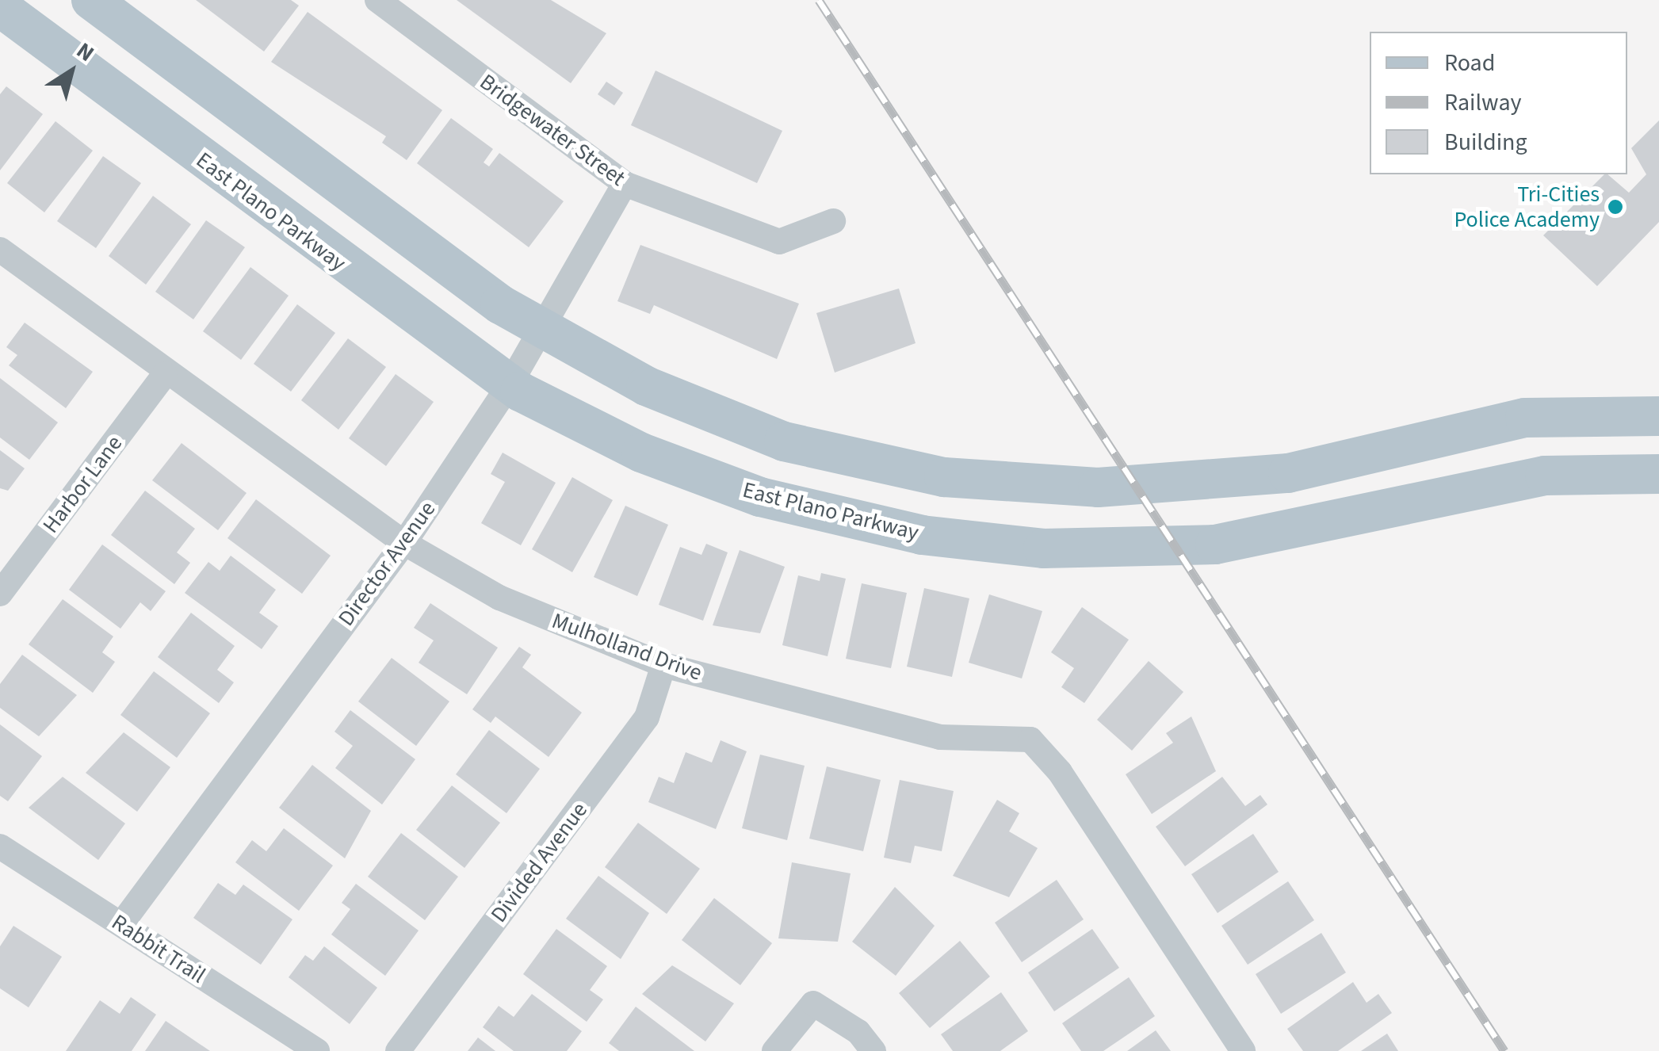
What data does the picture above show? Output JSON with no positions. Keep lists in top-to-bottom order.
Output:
{
  "streets": {
    "main road": ["East Plano Parkway"],
    "street": [
      "Bridgewater Street",
      "Harbor Lane",
      "Director Avenue",
      "Mulholland Drive",
      "Divided Avenue",
      "Rabbit Trail"
    ]
  },
  "crossings": [
    ["Bridgewater Street", "Director Avenue"],
    ["East Plano Parkway", "Director Avenue"],
    ["Harbor Lane", "Mulholland Drive"],
    ["Director Avenue", "Mulholland Drive"],
    ["Director Avenue", "Rabbit Trail"],
    ["Mulholland Drive", "Divided Avenue"]
  ],
  "places": ["Tri-Cities Police Academy"],
  "legend": ["Road", "Railway", "Building"],
  "north": "top right"
}
